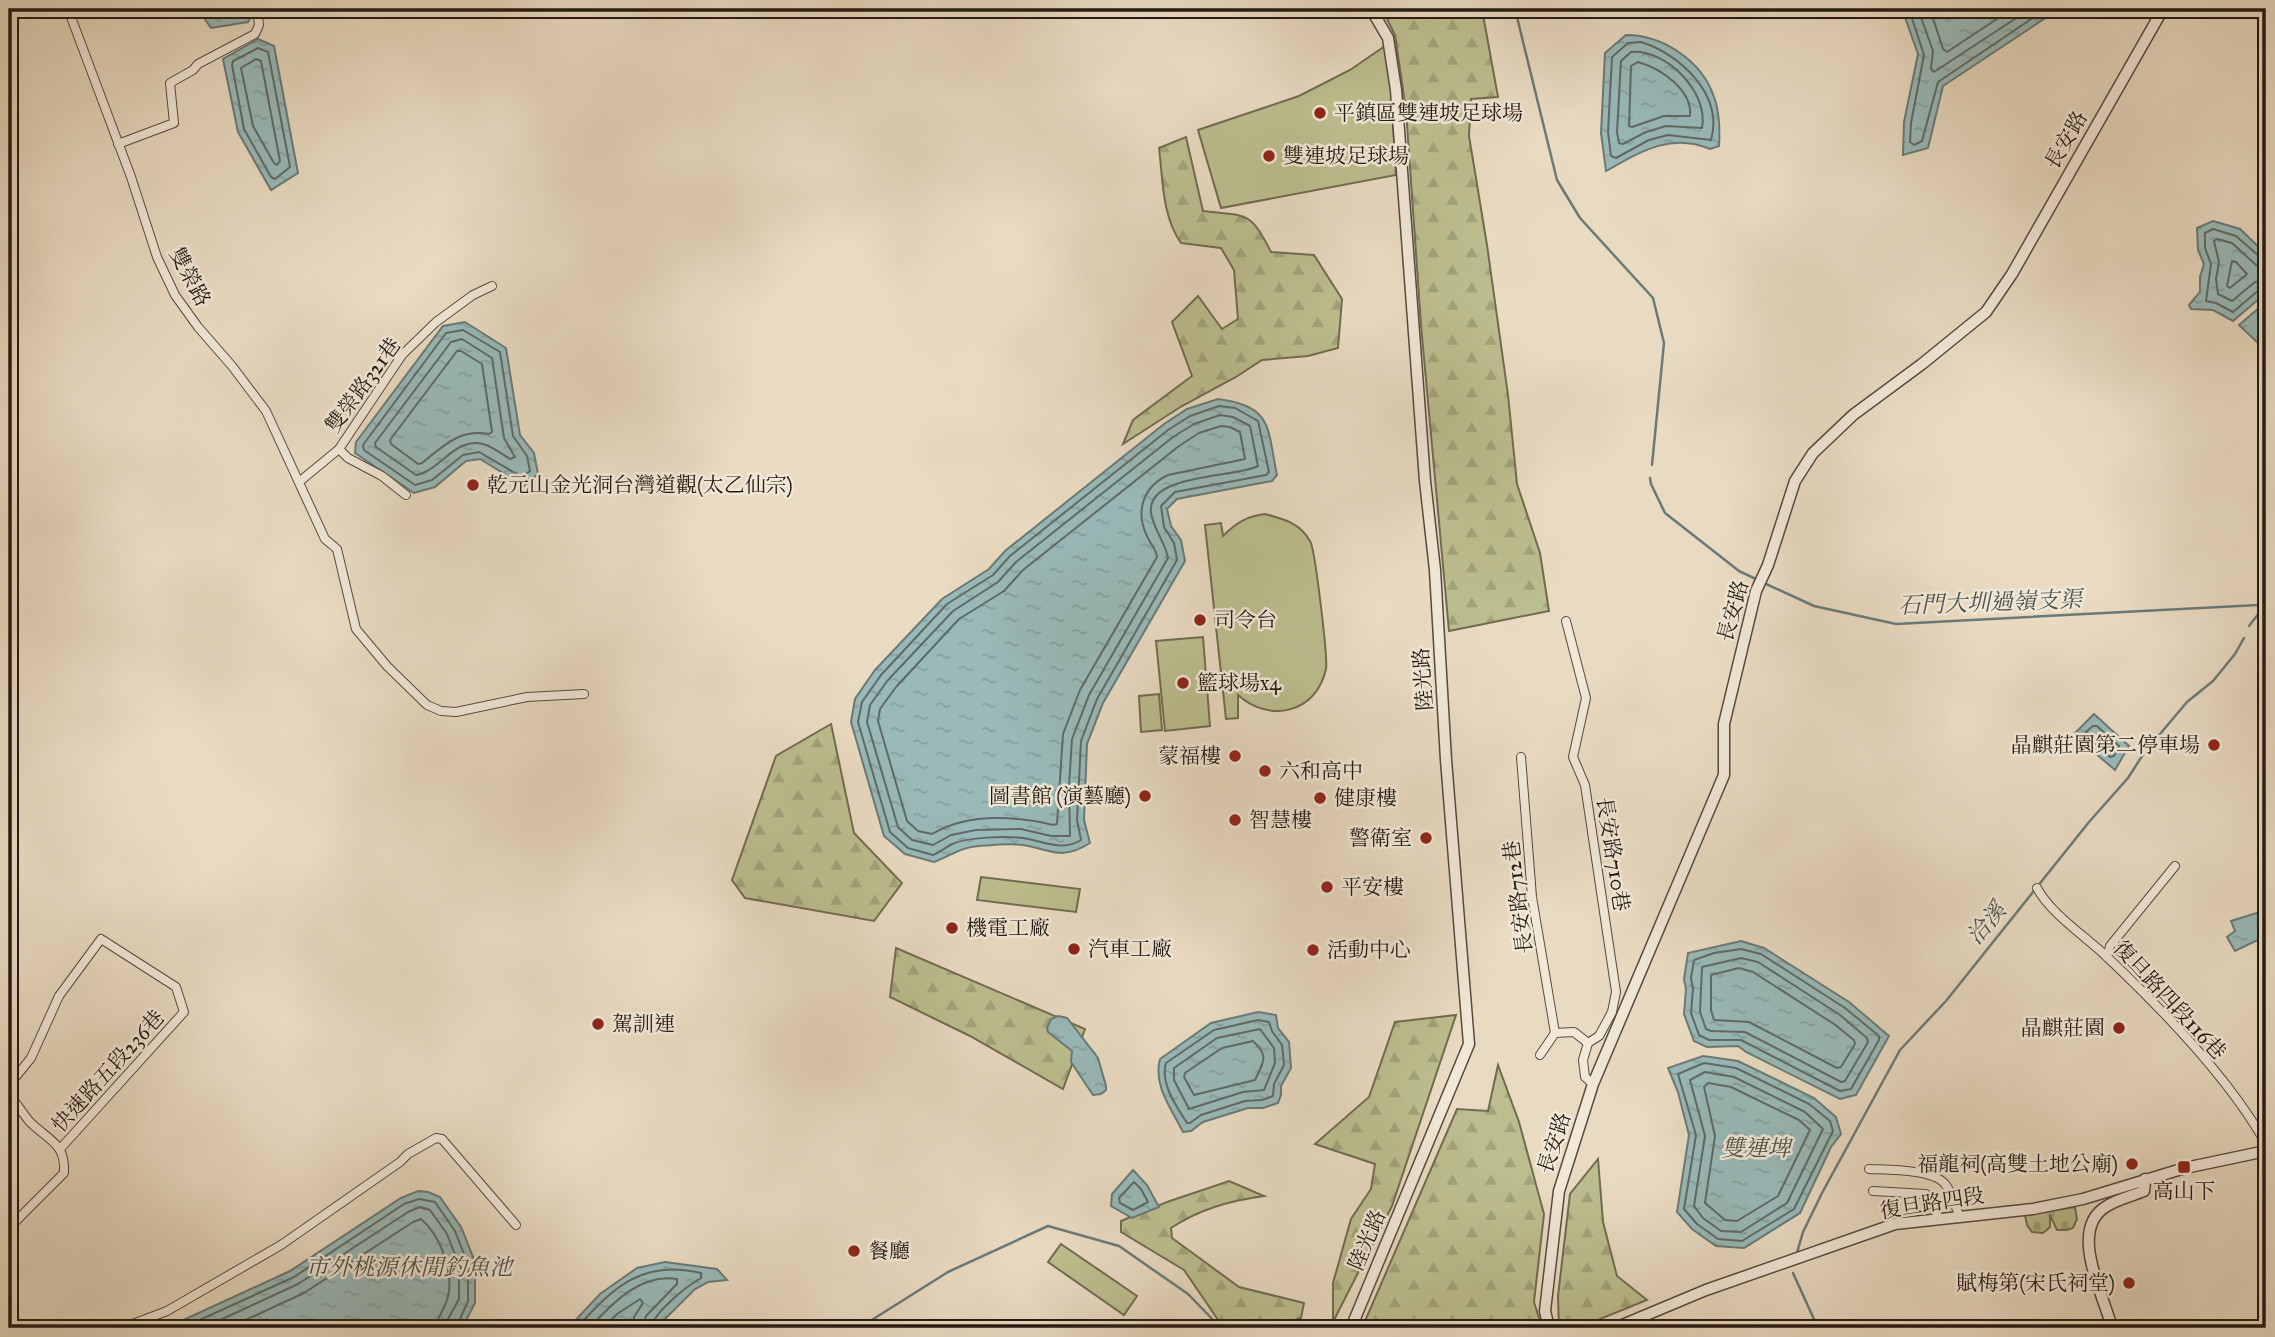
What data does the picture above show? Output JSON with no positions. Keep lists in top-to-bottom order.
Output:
{
  "streets": {
    "street": [
      "長安路",
      "雙榮路",
      "雙榮路321巷",
      "陸光路",
      "長安路710巷",
      "長安路712巷",
      "復旦路四段116巷",
      "快速路五段236巷",
      "復旦路四段"
    ]
  },
  "crossings": [
    ["雙榮路", "雙榮路321巷"]
  ],
  "water": [
    "石門大圳過嶺支渠",
    "洽溪",
    "雙連埤",
    "市外桃源休閒釣魚池"
  ],
  "places": {
    "other": [
      "平鎮區雙連坡足球場",
      "雙連坡足球場",
      "乾元山金光洞台灣道觀(太乙仙宗)",
      "司令台",
      "籃球場x4",
      "晶麒莊園第二停車場",
      "蒙福樓",
      "六和高中",
      "圖書館 (演藝廳)",
      "健康樓",
      "智慧樓",
      "警衛室",
      "平安樓",
      "機電工廠",
      "汽車工廠",
      "活動中心",
      "駕訓連",
      "晶麒莊園",
      "福龍祠(高雙土地公廟)",
      "餐廳",
      "賦梅第(宋氏祠堂)"
    ],
    "transit": ["高山下"]
  }
}
